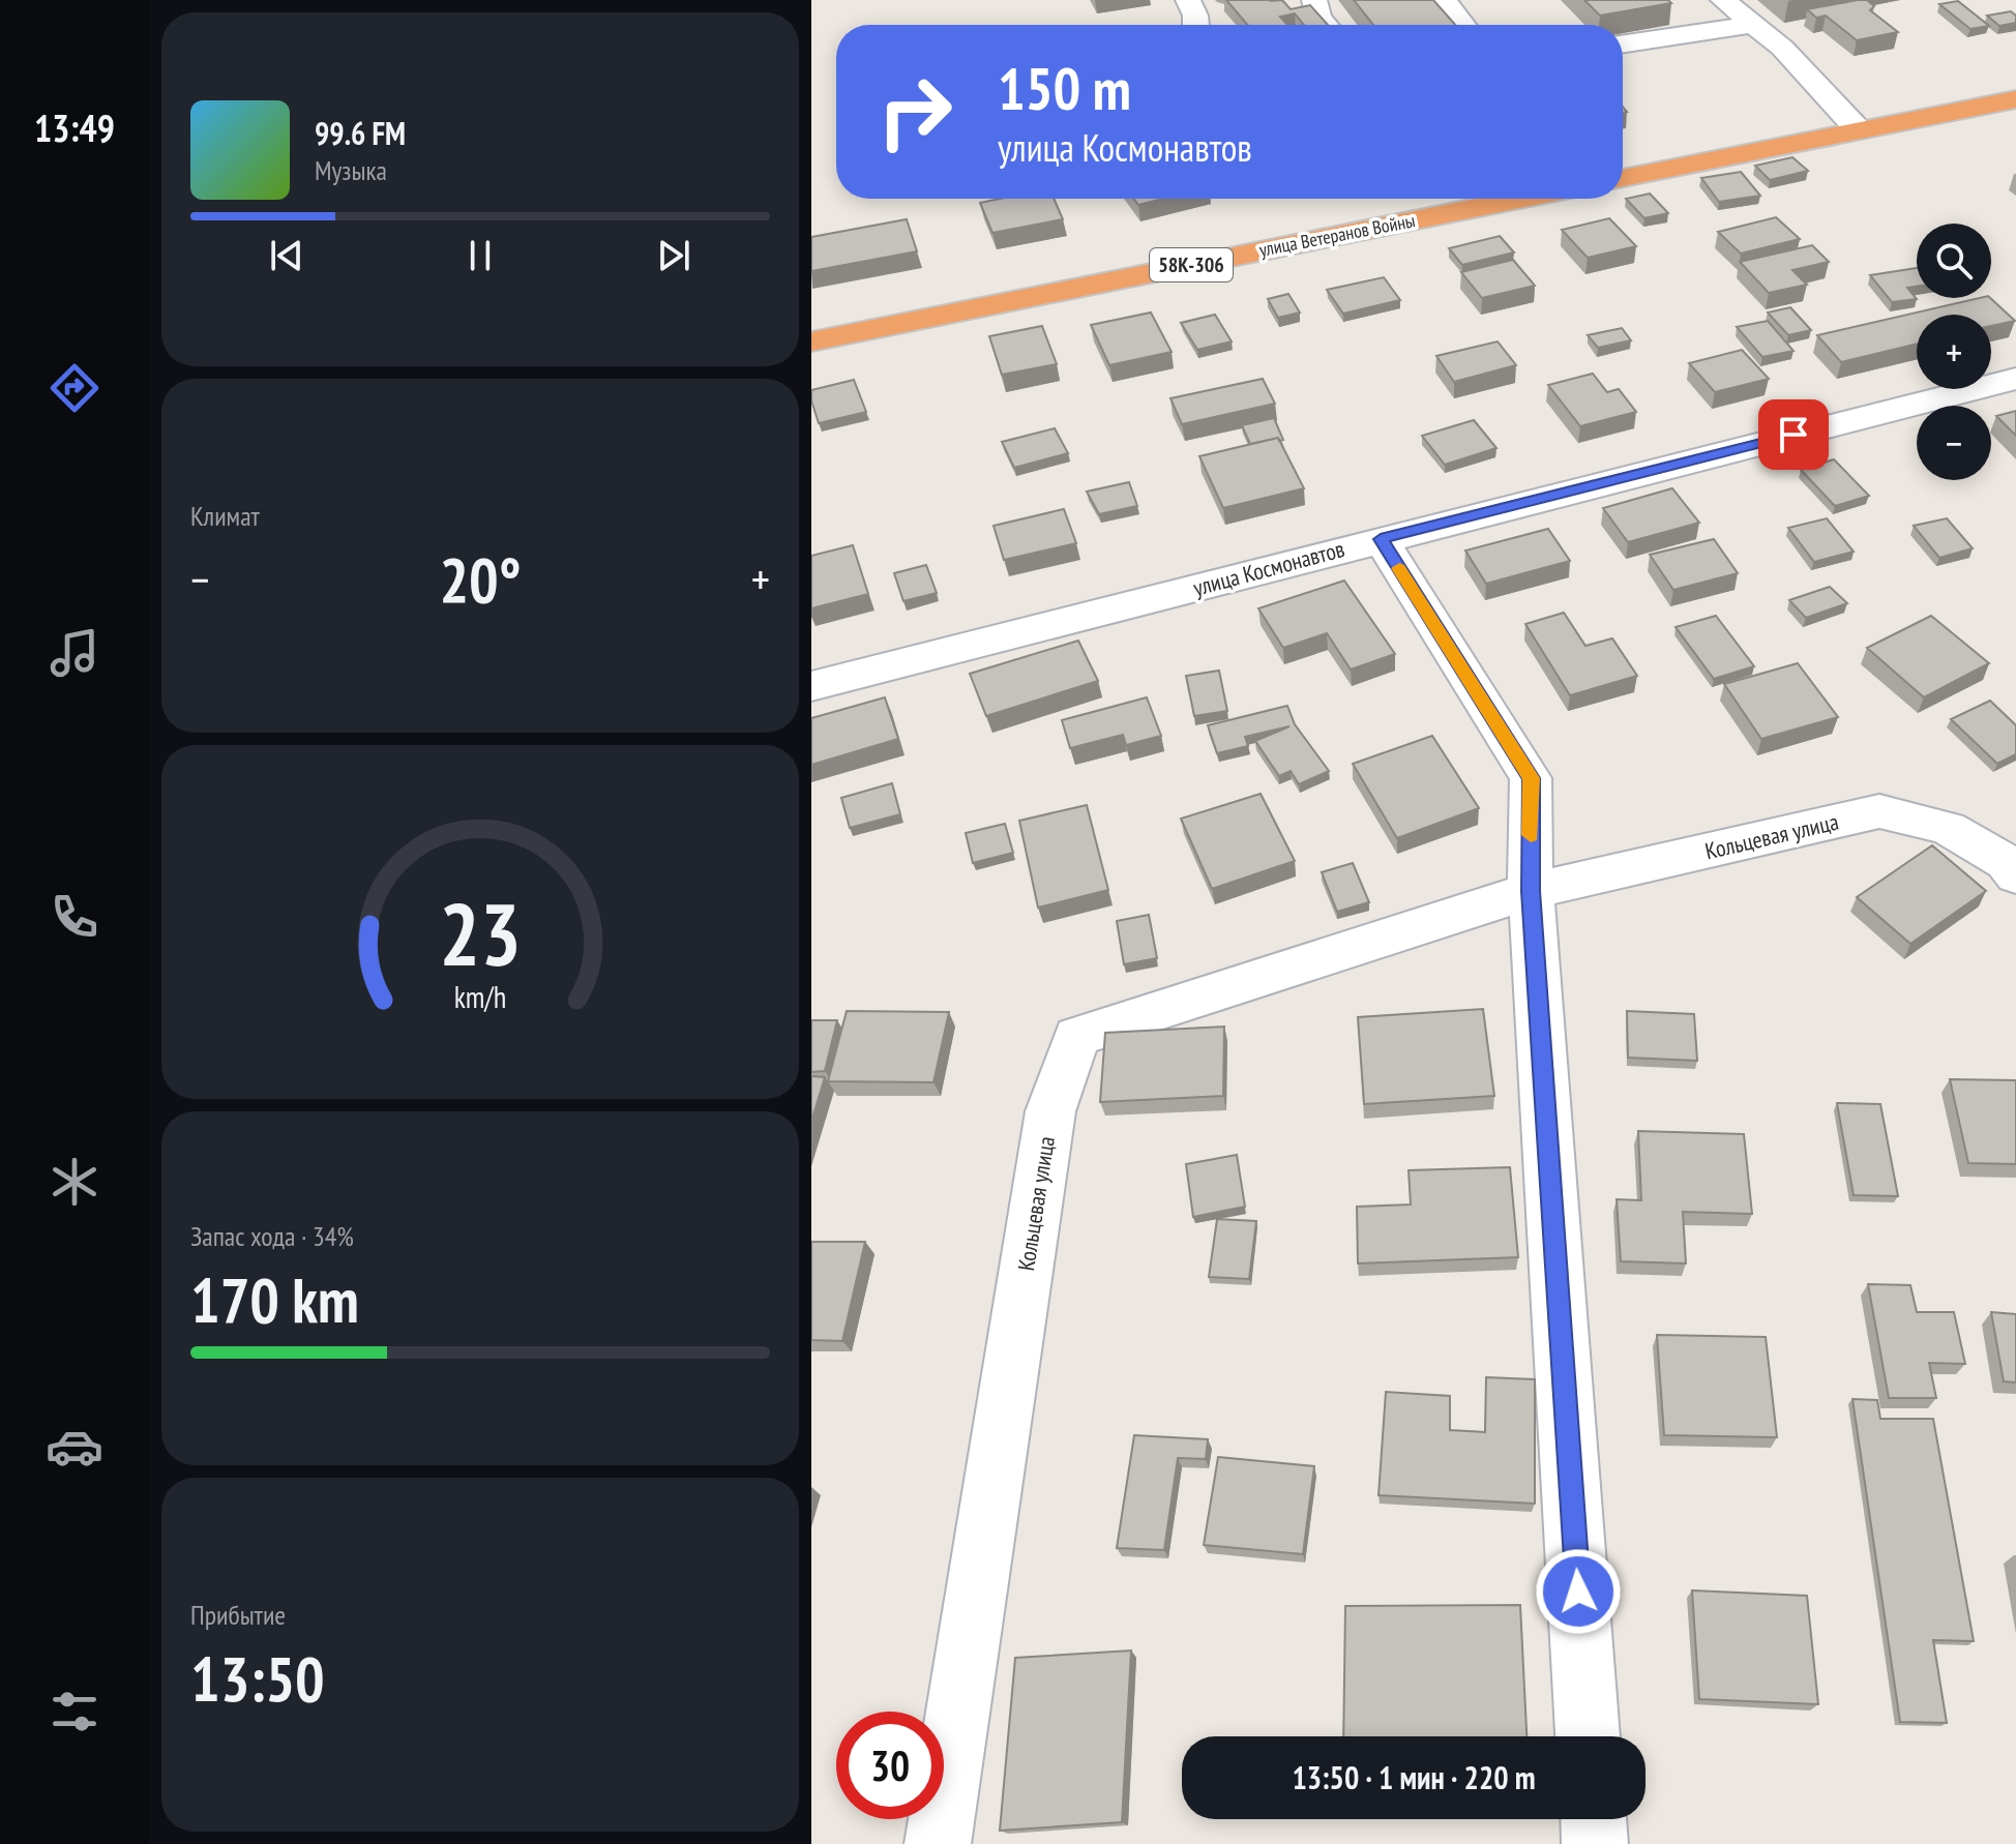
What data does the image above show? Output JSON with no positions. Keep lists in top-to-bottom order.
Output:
{
  "streets": {
    "highway": ["улица Ветеранов Войны", "58К-306"],
    "street": ["улица Космонавтов", "Кольцевая улица"]
  },
  "page": {
    "tabs": "13:49",
    "turn": ["150 m", "улица Космонавтов"],
    "song": ["99.6 FM", "Музыка"],
    "map_buttons": ["+", "−"],
    "tile": [
      "Климат",
      ["Запас хода · 34%", "170 km"],
      ["Прибытие", "13:50"]
    ],
    "heat": ["−", "20°", "+"],
    "limit": "30",
    "trip": "13:50 · 1 мин · 220 m",
    "gauge": ["23", "km/h"]
  }
}
